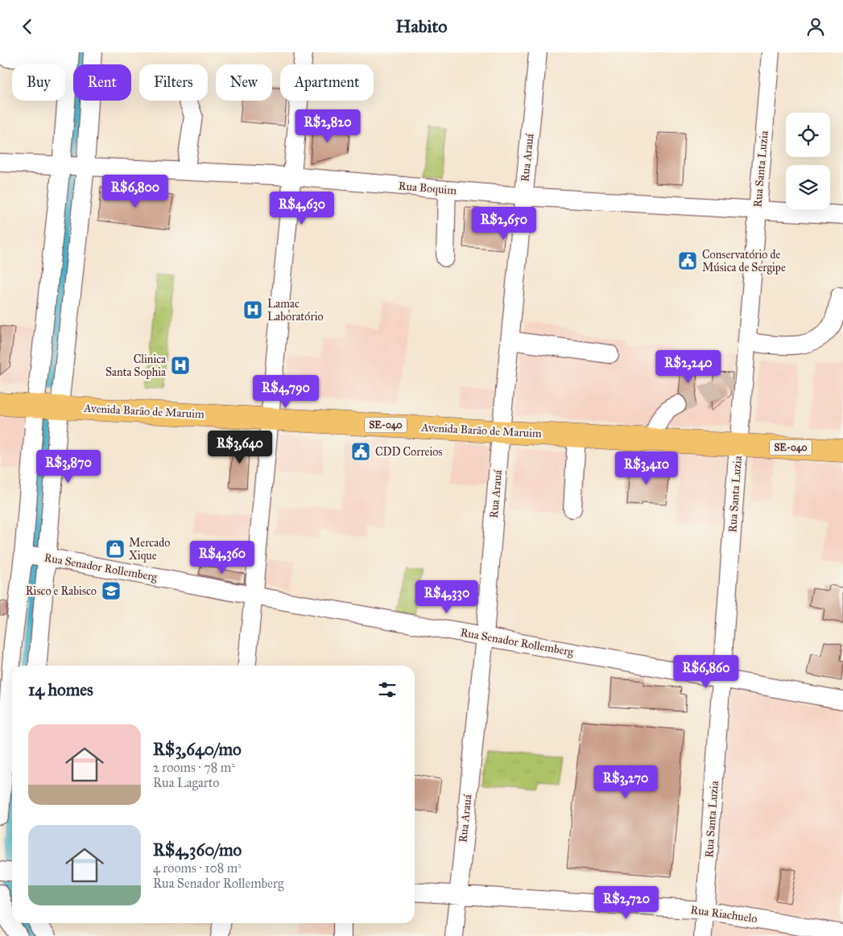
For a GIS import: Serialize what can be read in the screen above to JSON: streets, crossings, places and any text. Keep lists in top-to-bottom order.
{
  "streets": {
    "main road": ["Avenida Barão de Maruim", "SE-040"],
    "street": [
      "Rua Arauá",
      "Rua Santa Luzia",
      "Rua Boquim",
      "Rua Senador Rollemberg",
      "Rua Riachuelo"
    ]
  },
  "crossings": [
    ["Rua Arauá", "Rua Boquim"],
    ["Rua Arauá", "Avenida Barão de Maruim"],
    ["Rua Arauá", "Rua Senador Rollemberg"],
    ["Rua Arauá", "Rua Riachuelo"],
    ["Rua Santa Luzia", "Rua Boquim"],
    ["Rua Santa Luzia", "Avenida Barão de Maruim"],
    ["Rua Santa Luzia", "Rua Senador Rollemberg"],
    ["Rua Santa Luzia", "Rua Riachuelo"]
  ],
  "places": {
    "public building": ["Conservatório de Música de Sergipe", "CDD Correios"],
    "hospital": ["Lamac Laboratório", "Clinica Santa Sophia"],
    "shop": ["Mercado Xique"],
    "school or university": ["Risco e Rabisco"]
  },
  "page": {
    "header": "Habito",
    "chip": [
      "Buy",
      "Rent",
      "Filters",
      "New",
      "Apartment"
    ],
    "price": [
      "R$2,820",
      "R$6,800",
      "R$4,630",
      "R$2,650",
      "R$2,240",
      "R$4,790",
      "R$3,640",
      "R$3,870",
      "R$3,410",
      "R$4,360",
      "R$4,330",
      "R$6,860",
      "R$3,270",
      "R$2,720"
    ],
    "heading": "14 homes",
    "list": [
      {
        "name": "R$3,640/mo",
        "note": "2 rooms · 78 m² · Rua Lagarto"
      },
      {
        "name": "R$4,360/mo",
        "note": "4 rooms · 108 m² · Rua Senador Rollemberg"
      }
    ]
  }
}
